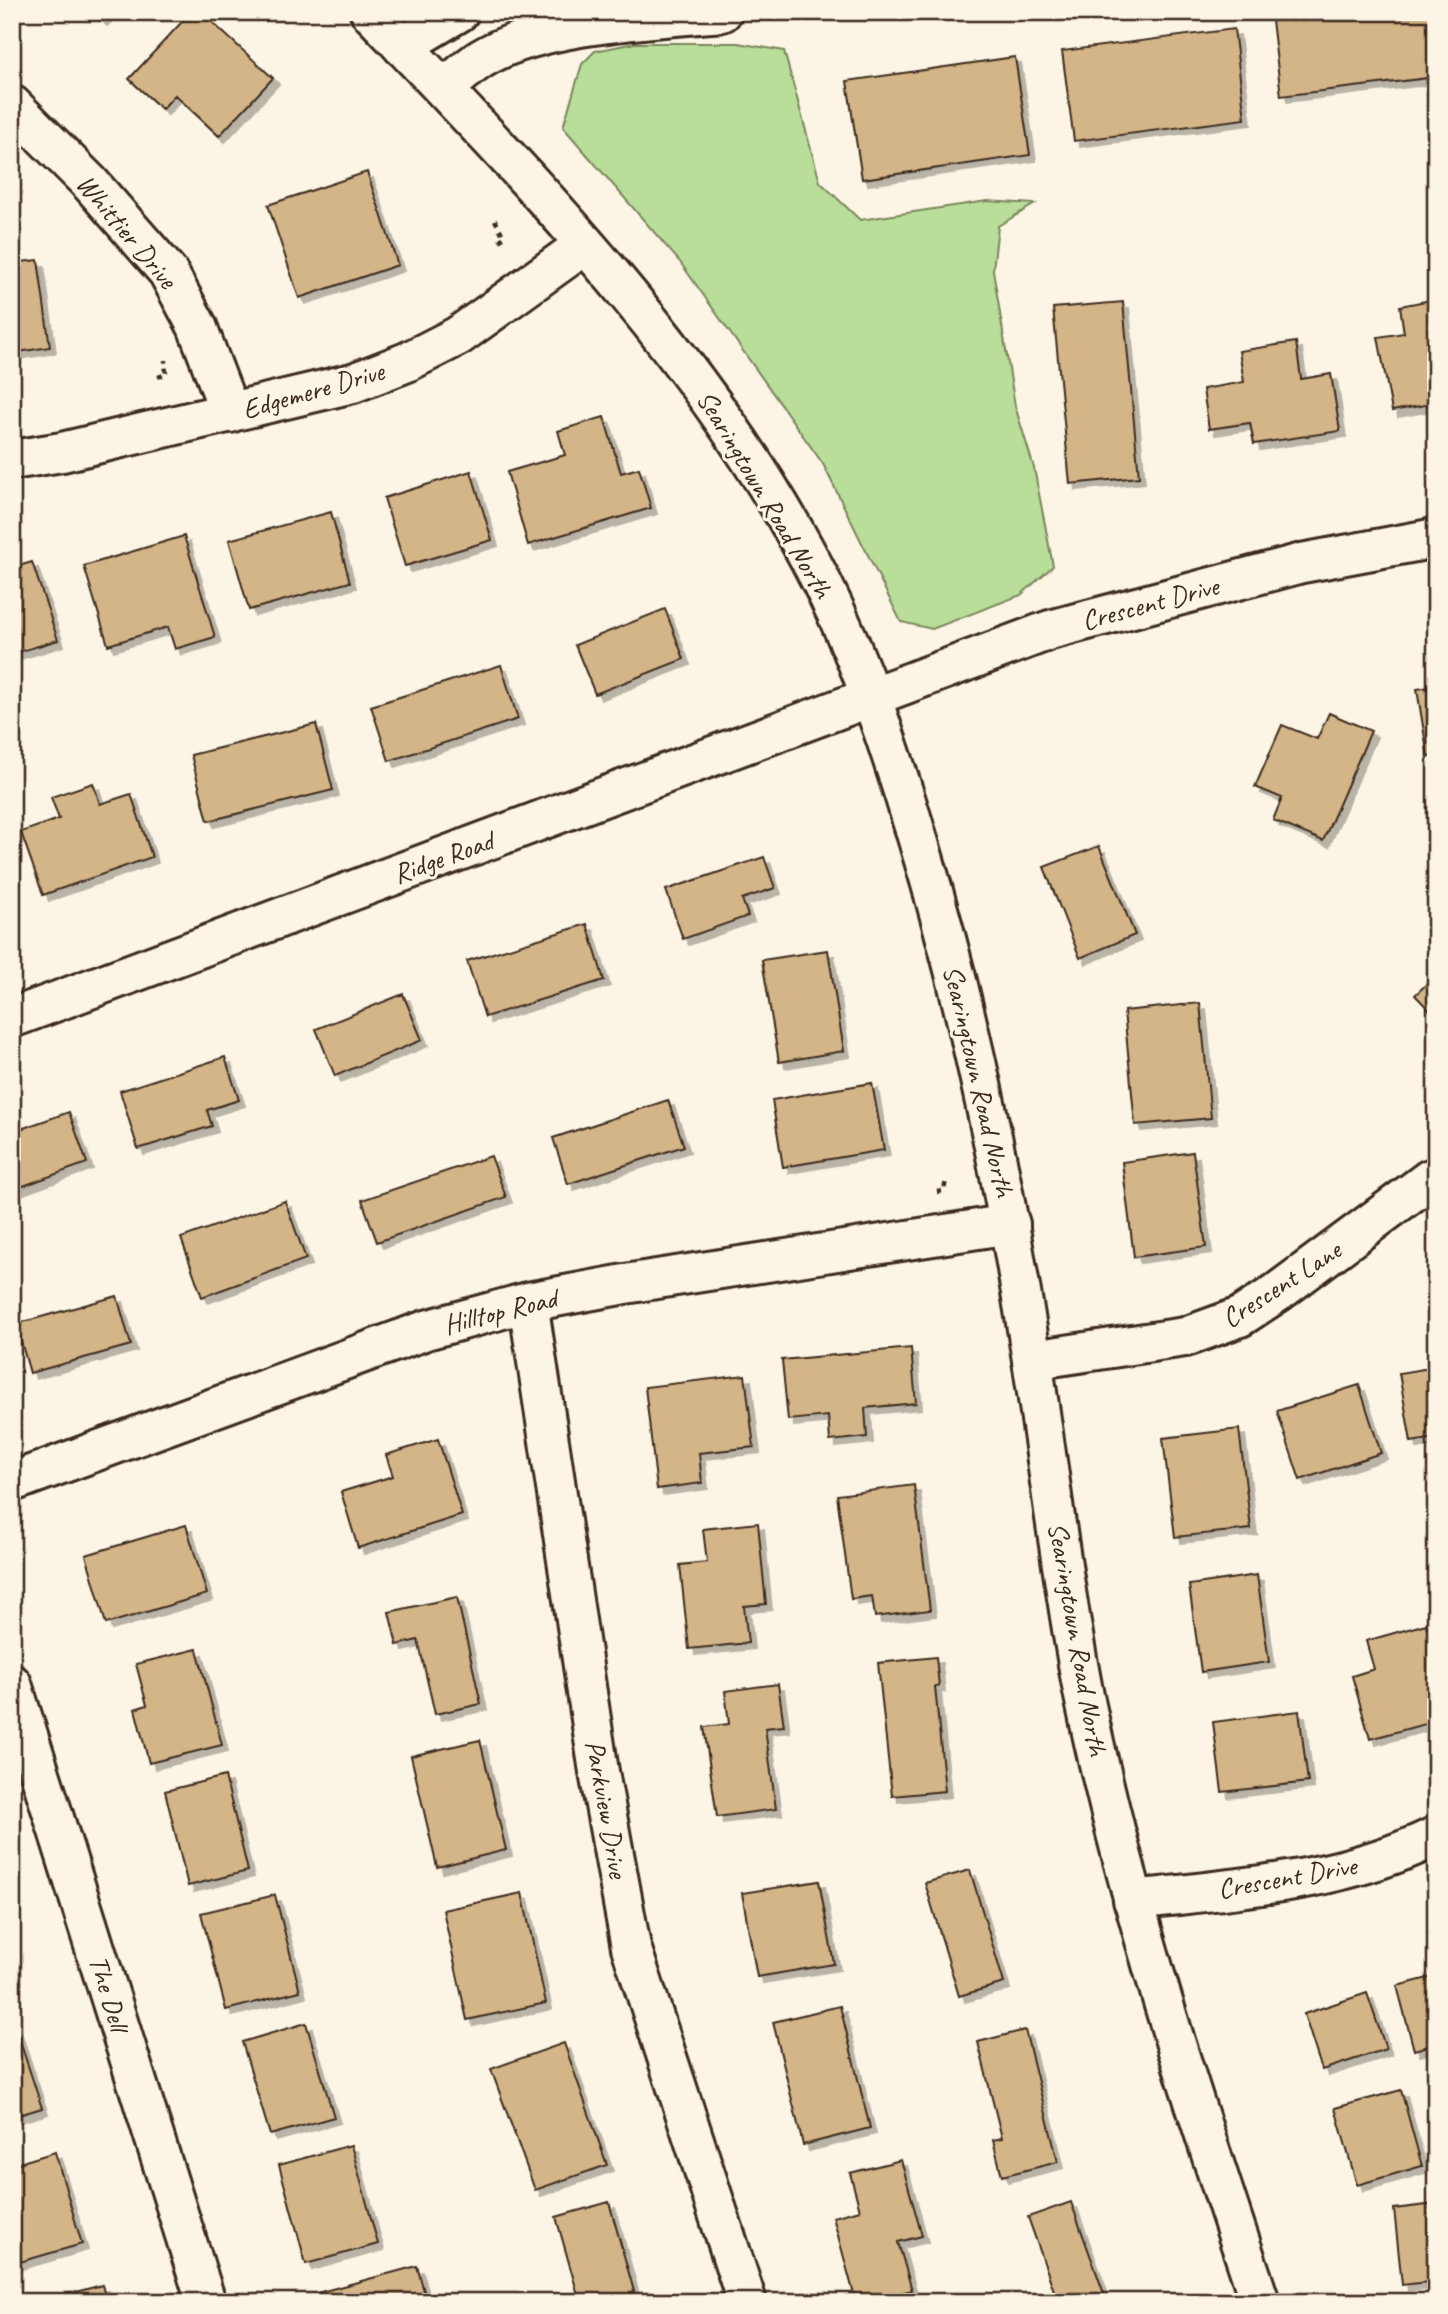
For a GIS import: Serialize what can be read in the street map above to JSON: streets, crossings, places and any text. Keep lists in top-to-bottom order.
{
  "streets": {
    "street": [
      "Whittier Drive",
      "Edgemere Drive",
      "Searingtown Road North",
      "Crescent Drive",
      "Ridge Road",
      "Crescent Lane",
      "Hilltop Road",
      "Parkview Drive",
      "The Dell"
    ]
  },
  "crossings": [
    ["Whittier Drive", "Edgemere Drive"],
    ["Edgemere Drive", "Searingtown Road North"],
    ["Searingtown Road North", "Crescent Drive"],
    ["Searingtown Road North", "Ridge Road"],
    ["Searingtown Road North", "Crescent Lane"],
    ["Searingtown Road North", "Hilltop Road"],
    ["Crescent Drive", "Ridge Road"],
    ["Hilltop Road", "Parkview Drive"]
  ]
}
